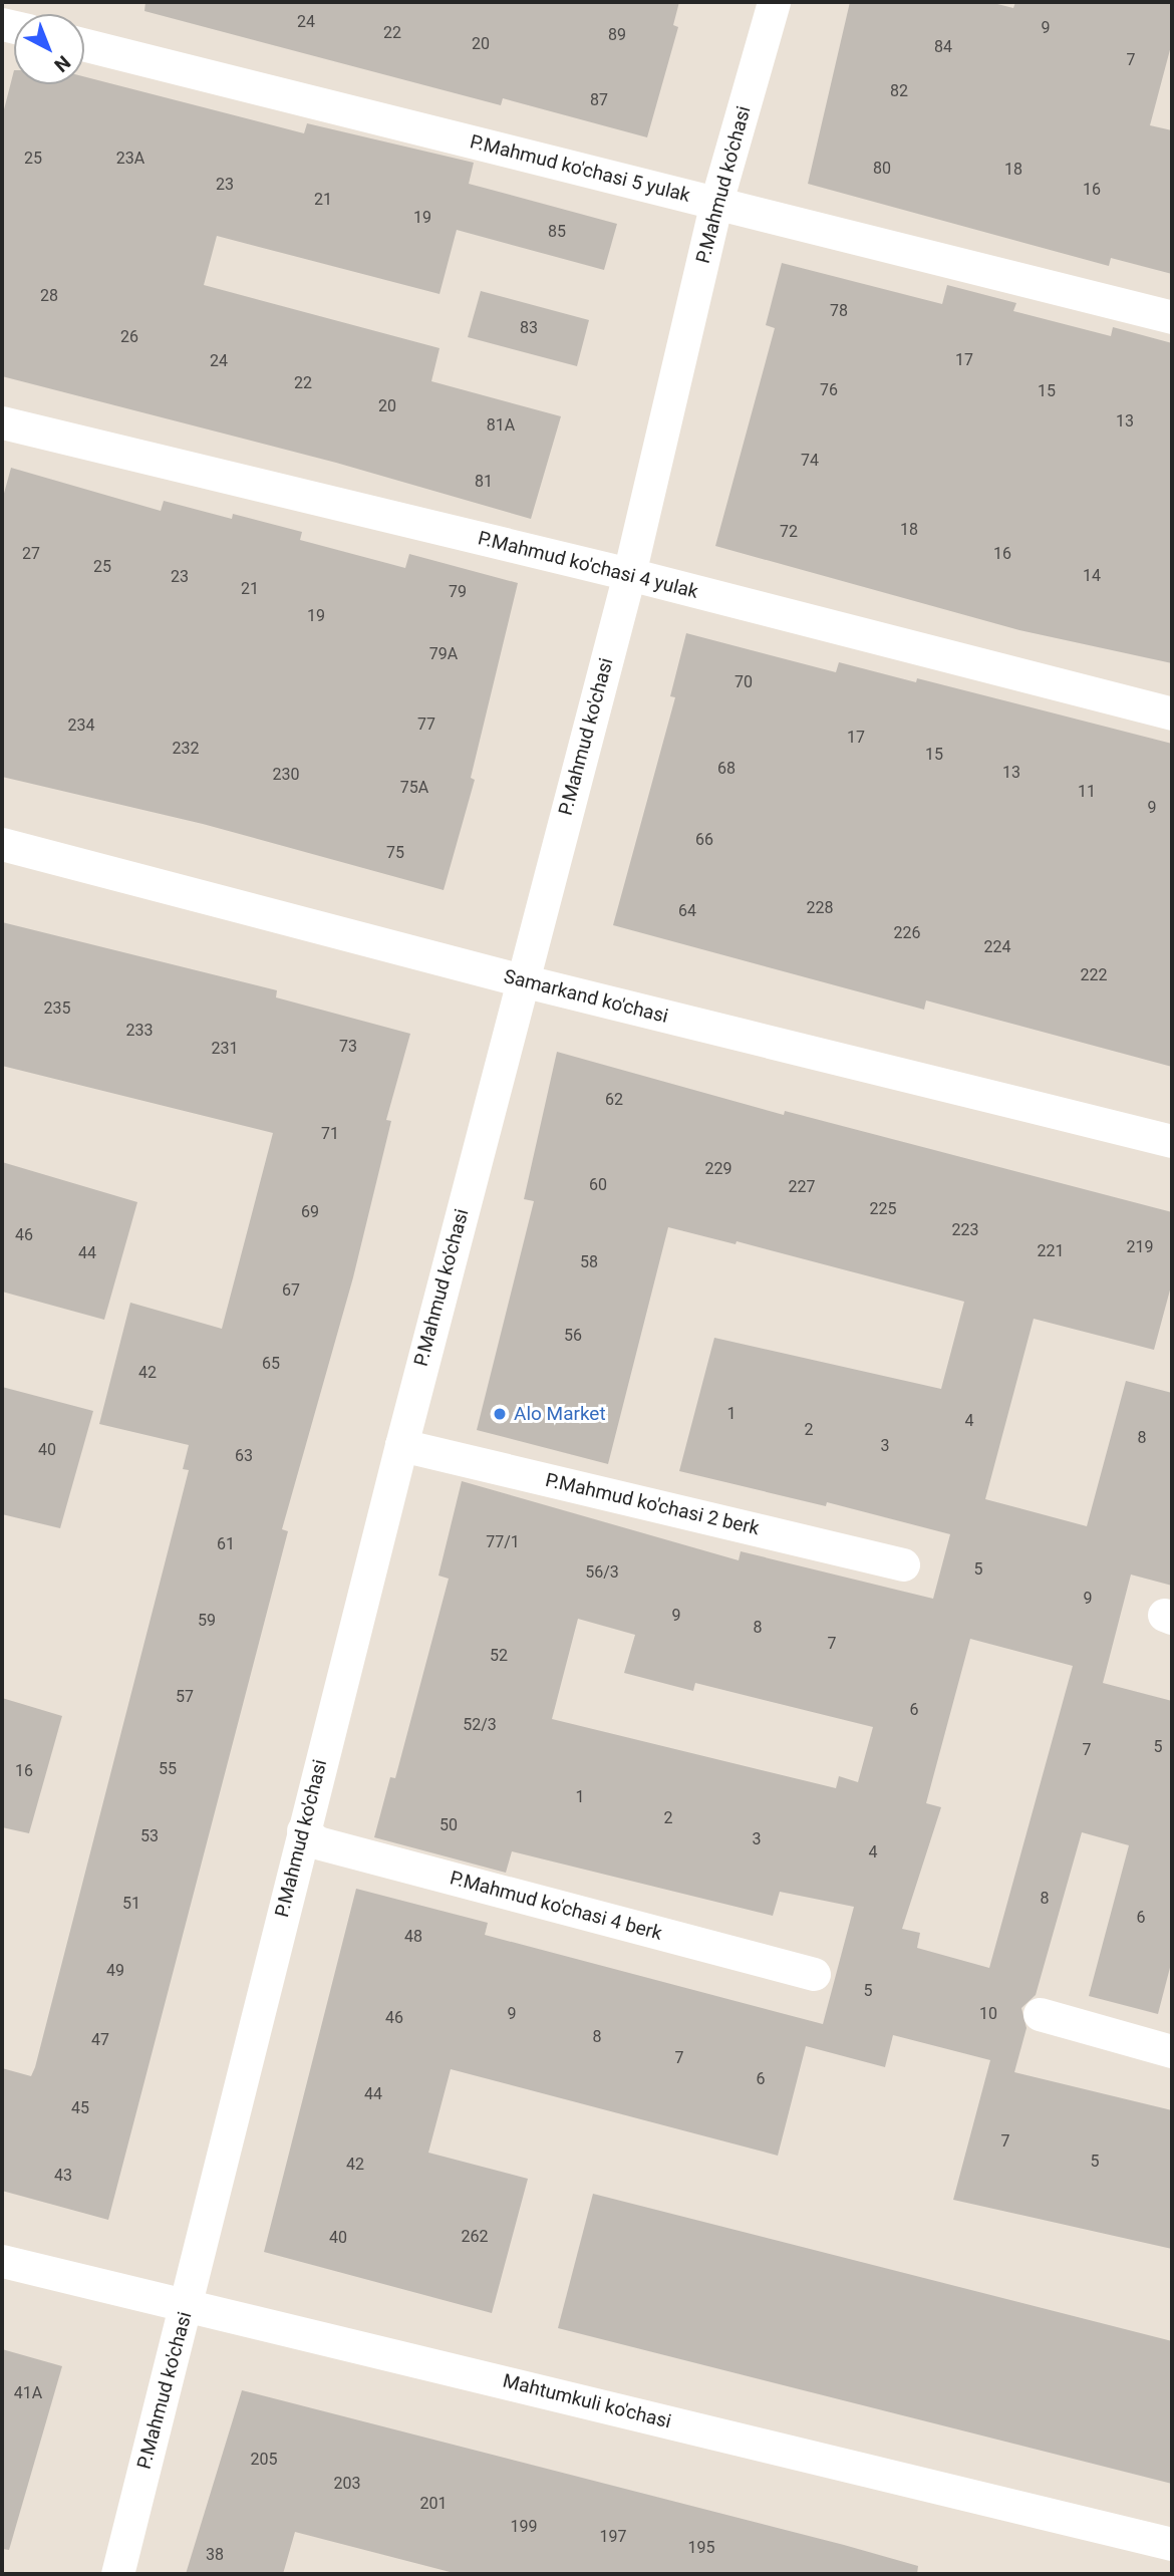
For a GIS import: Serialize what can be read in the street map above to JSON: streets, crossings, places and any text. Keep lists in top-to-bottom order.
{
  "streets": {
    "street": [
      "P.Mahmud ko'chasi 5 yulak",
      "P.Mahmud ko'chasi",
      "P.Mahmud ko'chasi 4 yulak",
      "Samarkand ko'chasi",
      "P.Mahmud ko'chasi 2 berk",
      "P.Mahmud ko'chasi 4 berk",
      "Mahtumkuli ko'chasi"
    ]
  },
  "crossings": [
    ["P.Mahmud ko'chasi 5 yulak", "P.Mahmud ko'chasi"],
    ["P.Mahmud ko'chasi", "P.Mahmud ko'chasi 4 yulak"],
    ["P.Mahmud ko'chasi", "Samarkand ko'chasi"],
    ["P.Mahmud ko'chasi", "P.Mahmud ko'chasi 2 berk"],
    ["P.Mahmud ko'chasi", "P.Mahmud ko'chasi 4 berk"],
    ["P.Mahmud ko'chasi", "Mahtumkuli ko'chasi"]
  ],
  "places": ["Alo Market"],
  "house_numbers": [
    "24",
    "9",
    "22",
    "89",
    "20",
    "84",
    "7",
    "82",
    "87",
    "25",
    "23A",
    "80",
    "18",
    "23",
    "16",
    "21",
    "19",
    "85",
    "28",
    "78",
    "83",
    "26",
    "17",
    "24",
    "22",
    "76",
    "15",
    "20",
    "13",
    "81A",
    "74",
    "81",
    "18",
    "72",
    "27",
    "16",
    "25",
    "14",
    "23",
    "21",
    "79",
    "19",
    "79A",
    "70",
    "77",
    "234",
    "17",
    "232",
    "15",
    "68",
    "13",
    "230",
    "75A",
    "11",
    "9",
    "66",
    "75",
    "228",
    "64",
    "226",
    "224",
    "222",
    "235",
    "233",
    "73",
    "231",
    "62",
    "71",
    "229",
    "60",
    "227",
    "225",
    "69",
    "223",
    "46",
    "219",
    "221",
    "44",
    "58",
    "67",
    "56",
    "65",
    "42",
    "1",
    "4",
    "2",
    "8",
    "3",
    "40",
    "63",
    "77/1",
    "61",
    "5",
    "56/3",
    "9",
    "9",
    "59",
    "8",
    "7",
    "52",
    "57",
    "6",
    "52/3",
    "5",
    "7",
    "55",
    "16",
    "1",
    "2",
    "50",
    "53",
    "3",
    "4",
    "8",
    "51",
    "6",
    "48",
    "49",
    "5",
    "9",
    "10",
    "46",
    "8",
    "47",
    "7",
    "6",
    "44",
    "45",
    "7",
    "5",
    "42",
    "43",
    "262",
    "40",
    "41А",
    "205",
    "203",
    "201",
    "199",
    "197",
    "195",
    "38"
  ],
  "north": "bottom right"
}
